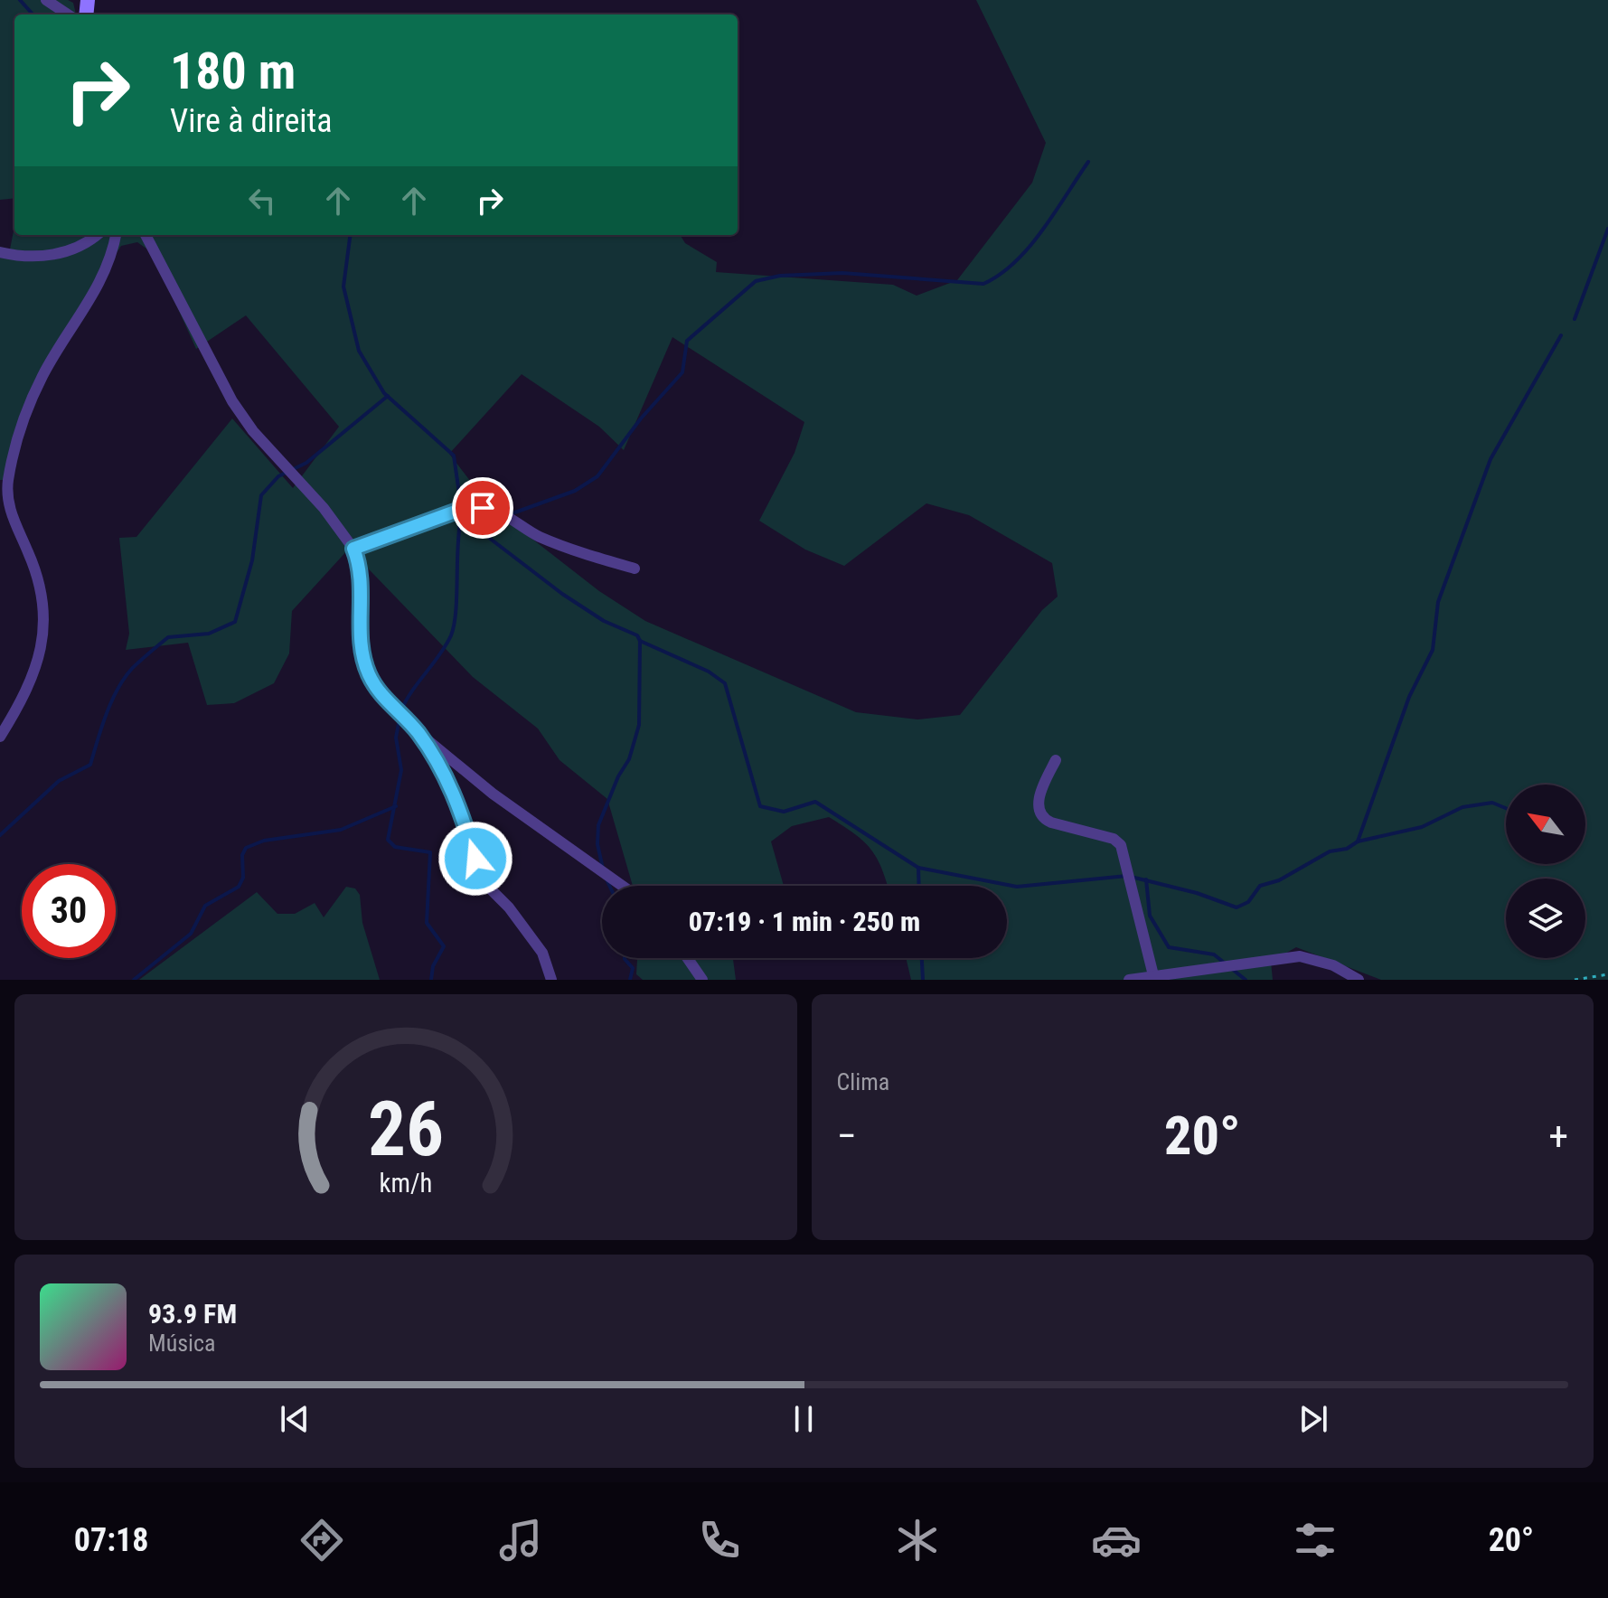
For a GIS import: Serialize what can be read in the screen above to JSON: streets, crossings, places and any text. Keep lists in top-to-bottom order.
{
  "north": "top left",
  "page": {
    "turn": ["180 m", "Vire à direita"],
    "limit": "30",
    "trip": "07:19 · 1 min · 250 m",
    "tile": "Clima",
    "heat": ["−", "20°", "+"],
    "song": ["93.9 FM", "Música"],
    "tabs": ["07:18", "20°"],
    "gauge": ["26", "km/h"]
  }
}
